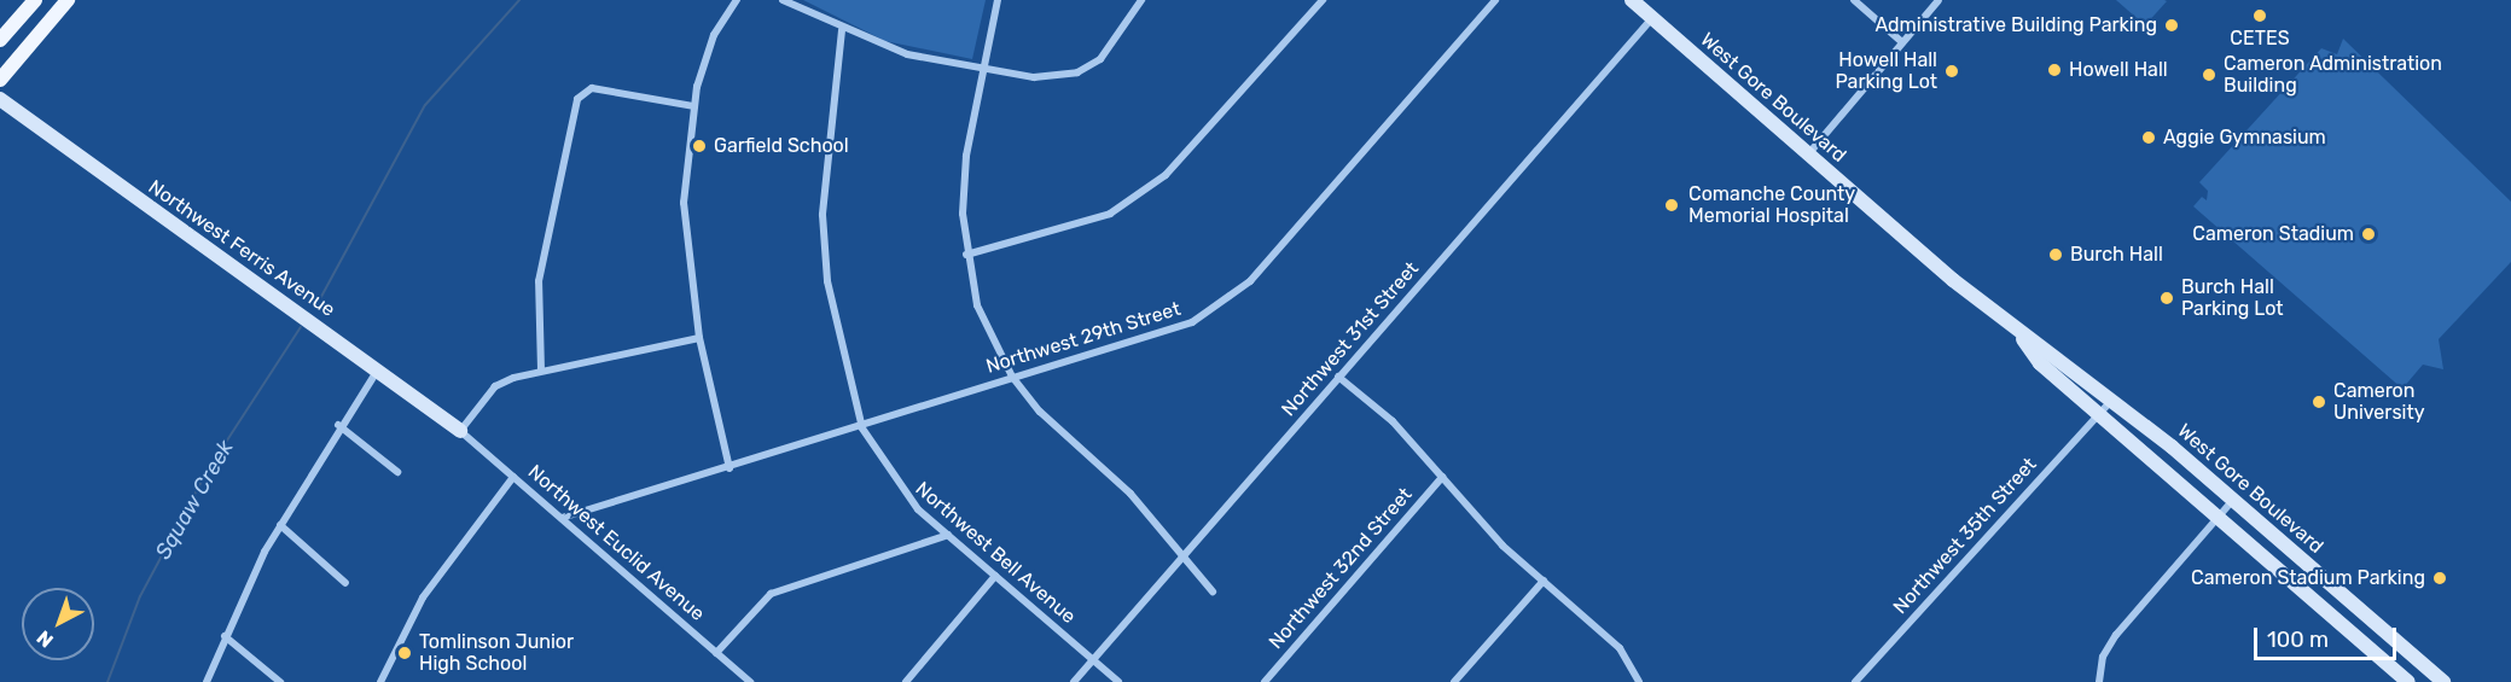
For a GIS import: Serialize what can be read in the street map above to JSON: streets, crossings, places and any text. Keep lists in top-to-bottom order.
{
  "streets": {
    "main road": ["West Gore Boulevard", "Northwest Ferris Avenue"],
    "street": [
      "Northwest 29th Street",
      "Northwest 31st Street",
      "Northwest 35th Street",
      "Northwest Euclid Avenue",
      "Northwest Bell Avenue",
      "Northwest 32nd Street"
    ]
  },
  "crossings": [
    ["West Gore Boulevard", "Northwest 31st Street"],
    ["West Gore Boulevard", "Northwest 35th Street"],
    ["Northwest Ferris Avenue", "Northwest Euclid Avenue"],
    ["Northwest 29th Street", "Northwest Euclid Avenue"],
    ["Northwest 29th Street", "Northwest Bell Avenue"],
    ["Northwest 31st Street", "Northwest Bell Avenue"]
  ],
  "water": ["Squaw Creek"],
  "places": [
    "CETES",
    "Administrative Building Parking",
    "Howell Hall",
    "Howell Hall Parking Lot",
    "Cameron Administration Building",
    "Aggie Gymnasium",
    "Garfield School",
    "Comanche County Memorial Hospital",
    "Cameron Stadium",
    "Burch Hall",
    "Burch Hall Parking Lot",
    "Cameron University",
    "Cameron Stadium Parking",
    "Tomlinson Junior High School"
  ],
  "scale_bar": "100 m",
  "north": "bottom left"
}
